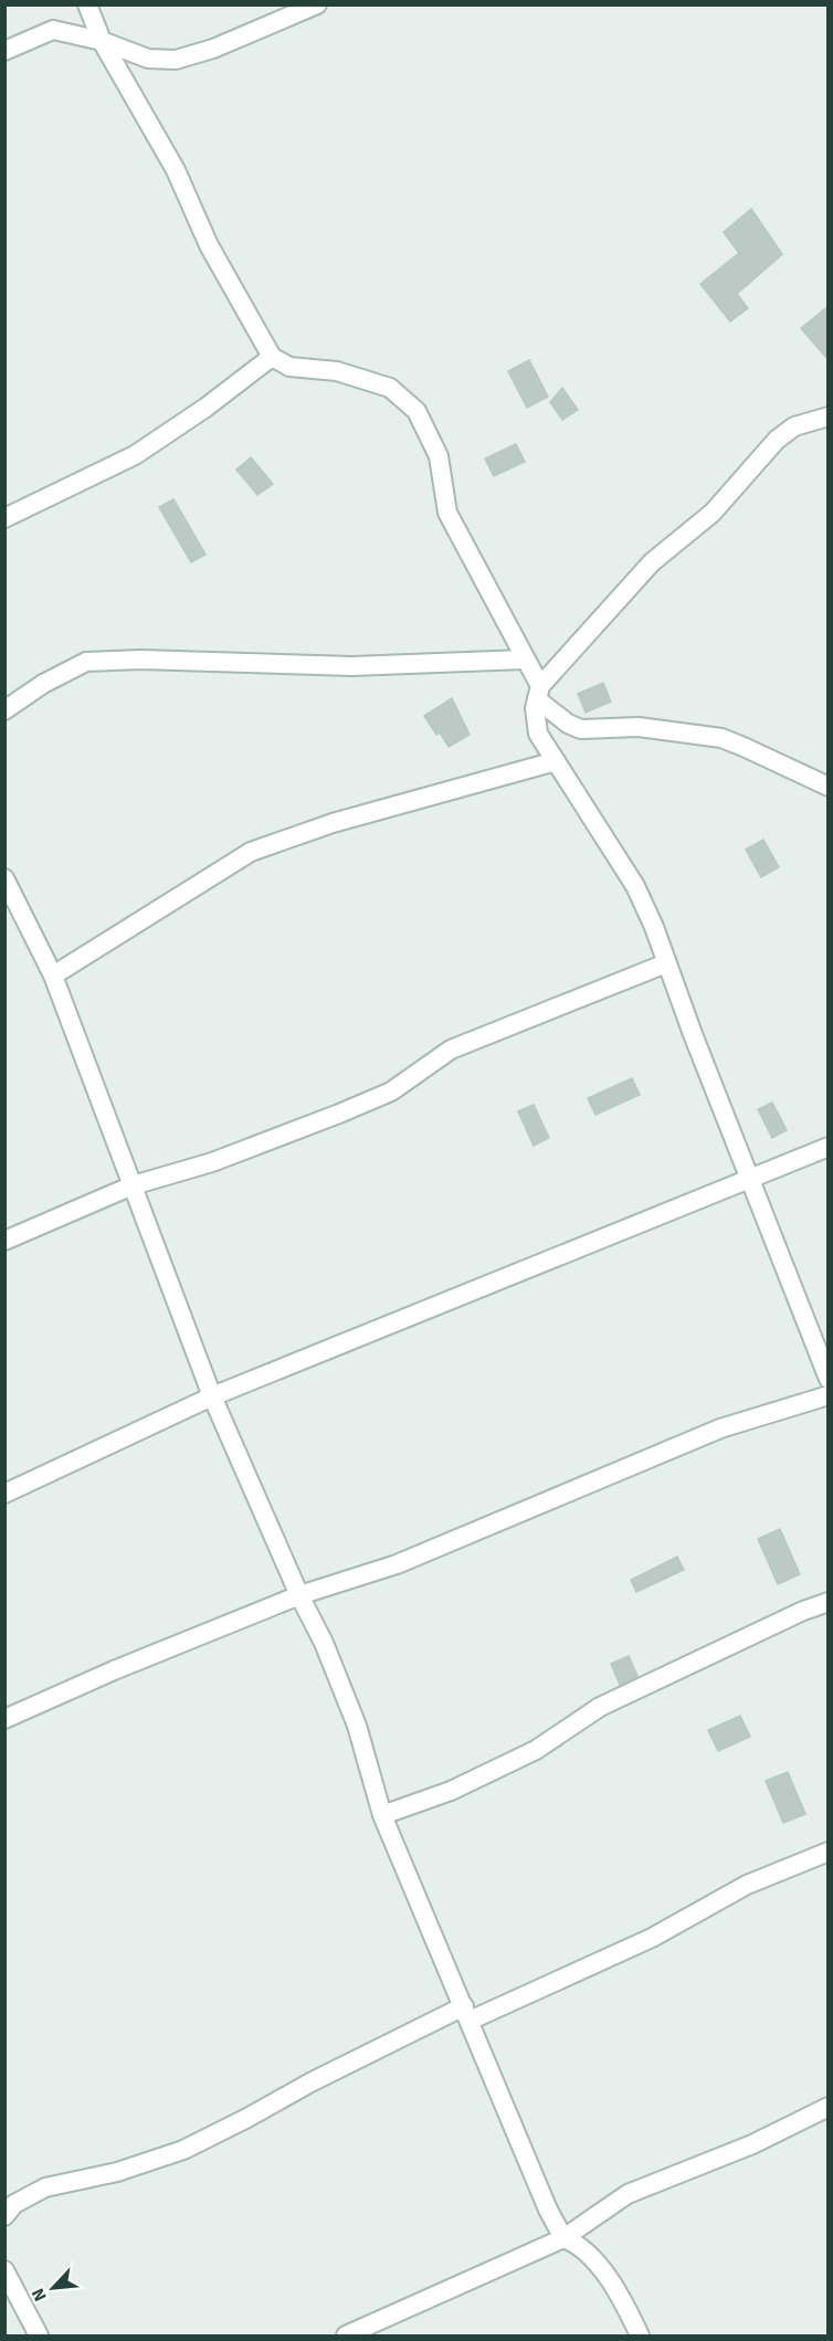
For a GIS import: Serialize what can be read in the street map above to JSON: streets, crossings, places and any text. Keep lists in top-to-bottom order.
{
  "north": "bottom left"
}
